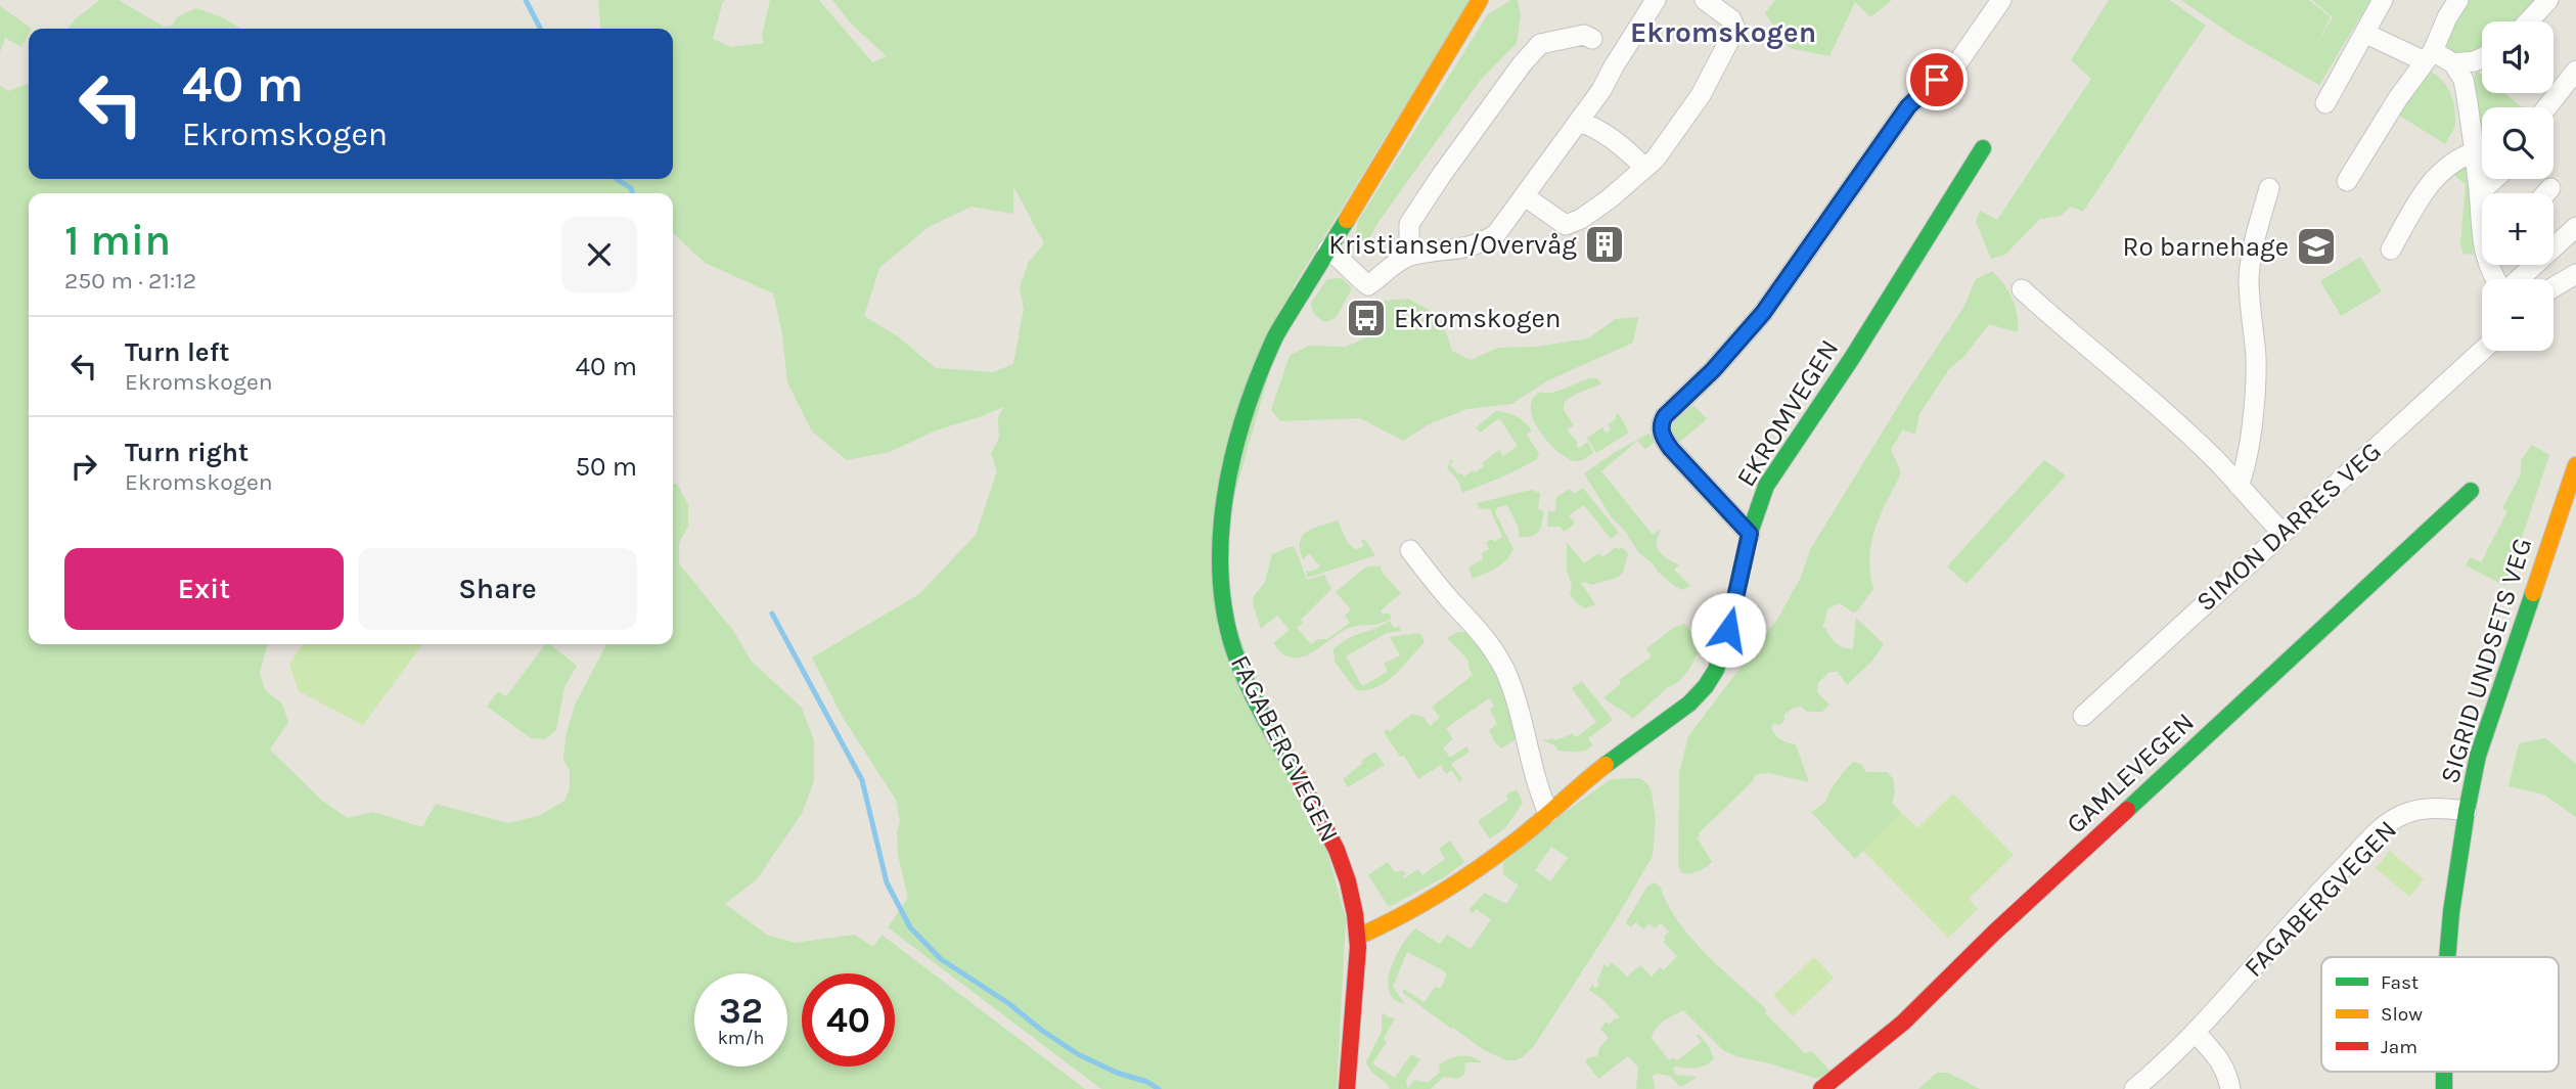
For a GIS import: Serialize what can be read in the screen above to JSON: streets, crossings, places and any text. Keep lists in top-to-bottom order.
{
  "streets": {
    "street": [
      "EKROMVEGEN",
      "SIMON DARRES VEG",
      "SIGRID UNDSETS VEG",
      "FAGABERGVEGEN",
      "GAMLEVEGEN"
    ]
  },
  "crossings": [
    ["EKROMVEGEN", "FAGABERGVEGEN"],
    ["SIGRID UNDSETS VEG", "FAGABERGVEGEN"]
  ],
  "districts": ["Ekromskogen"],
  "places": {
    "building": ["Kristiansen/Overvåg"],
    "school or university": ["Ro barnehage"],
    "bus stop": ["Ekromskogen"]
  },
  "legend": ["Fast", "Slow", "Jam"],
  "page": {
    "map_buttons": ["+", "−"],
    "turn": ["40 m", "Ekromskogen"],
    "heading": ["1 min", "250 m · 21:12"],
    "list": [
      {
        "name": "Turn left",
        "note": "Ekromskogen",
        "value": "40 m"
      },
      {
        "name": "Turn right",
        "note": "Ekromskogen",
        "value": "50 m"
      }
    ],
    "buttons": ["Exit", "Share"],
    "speed": "32 km/h",
    "limit": "40"
  }
}
